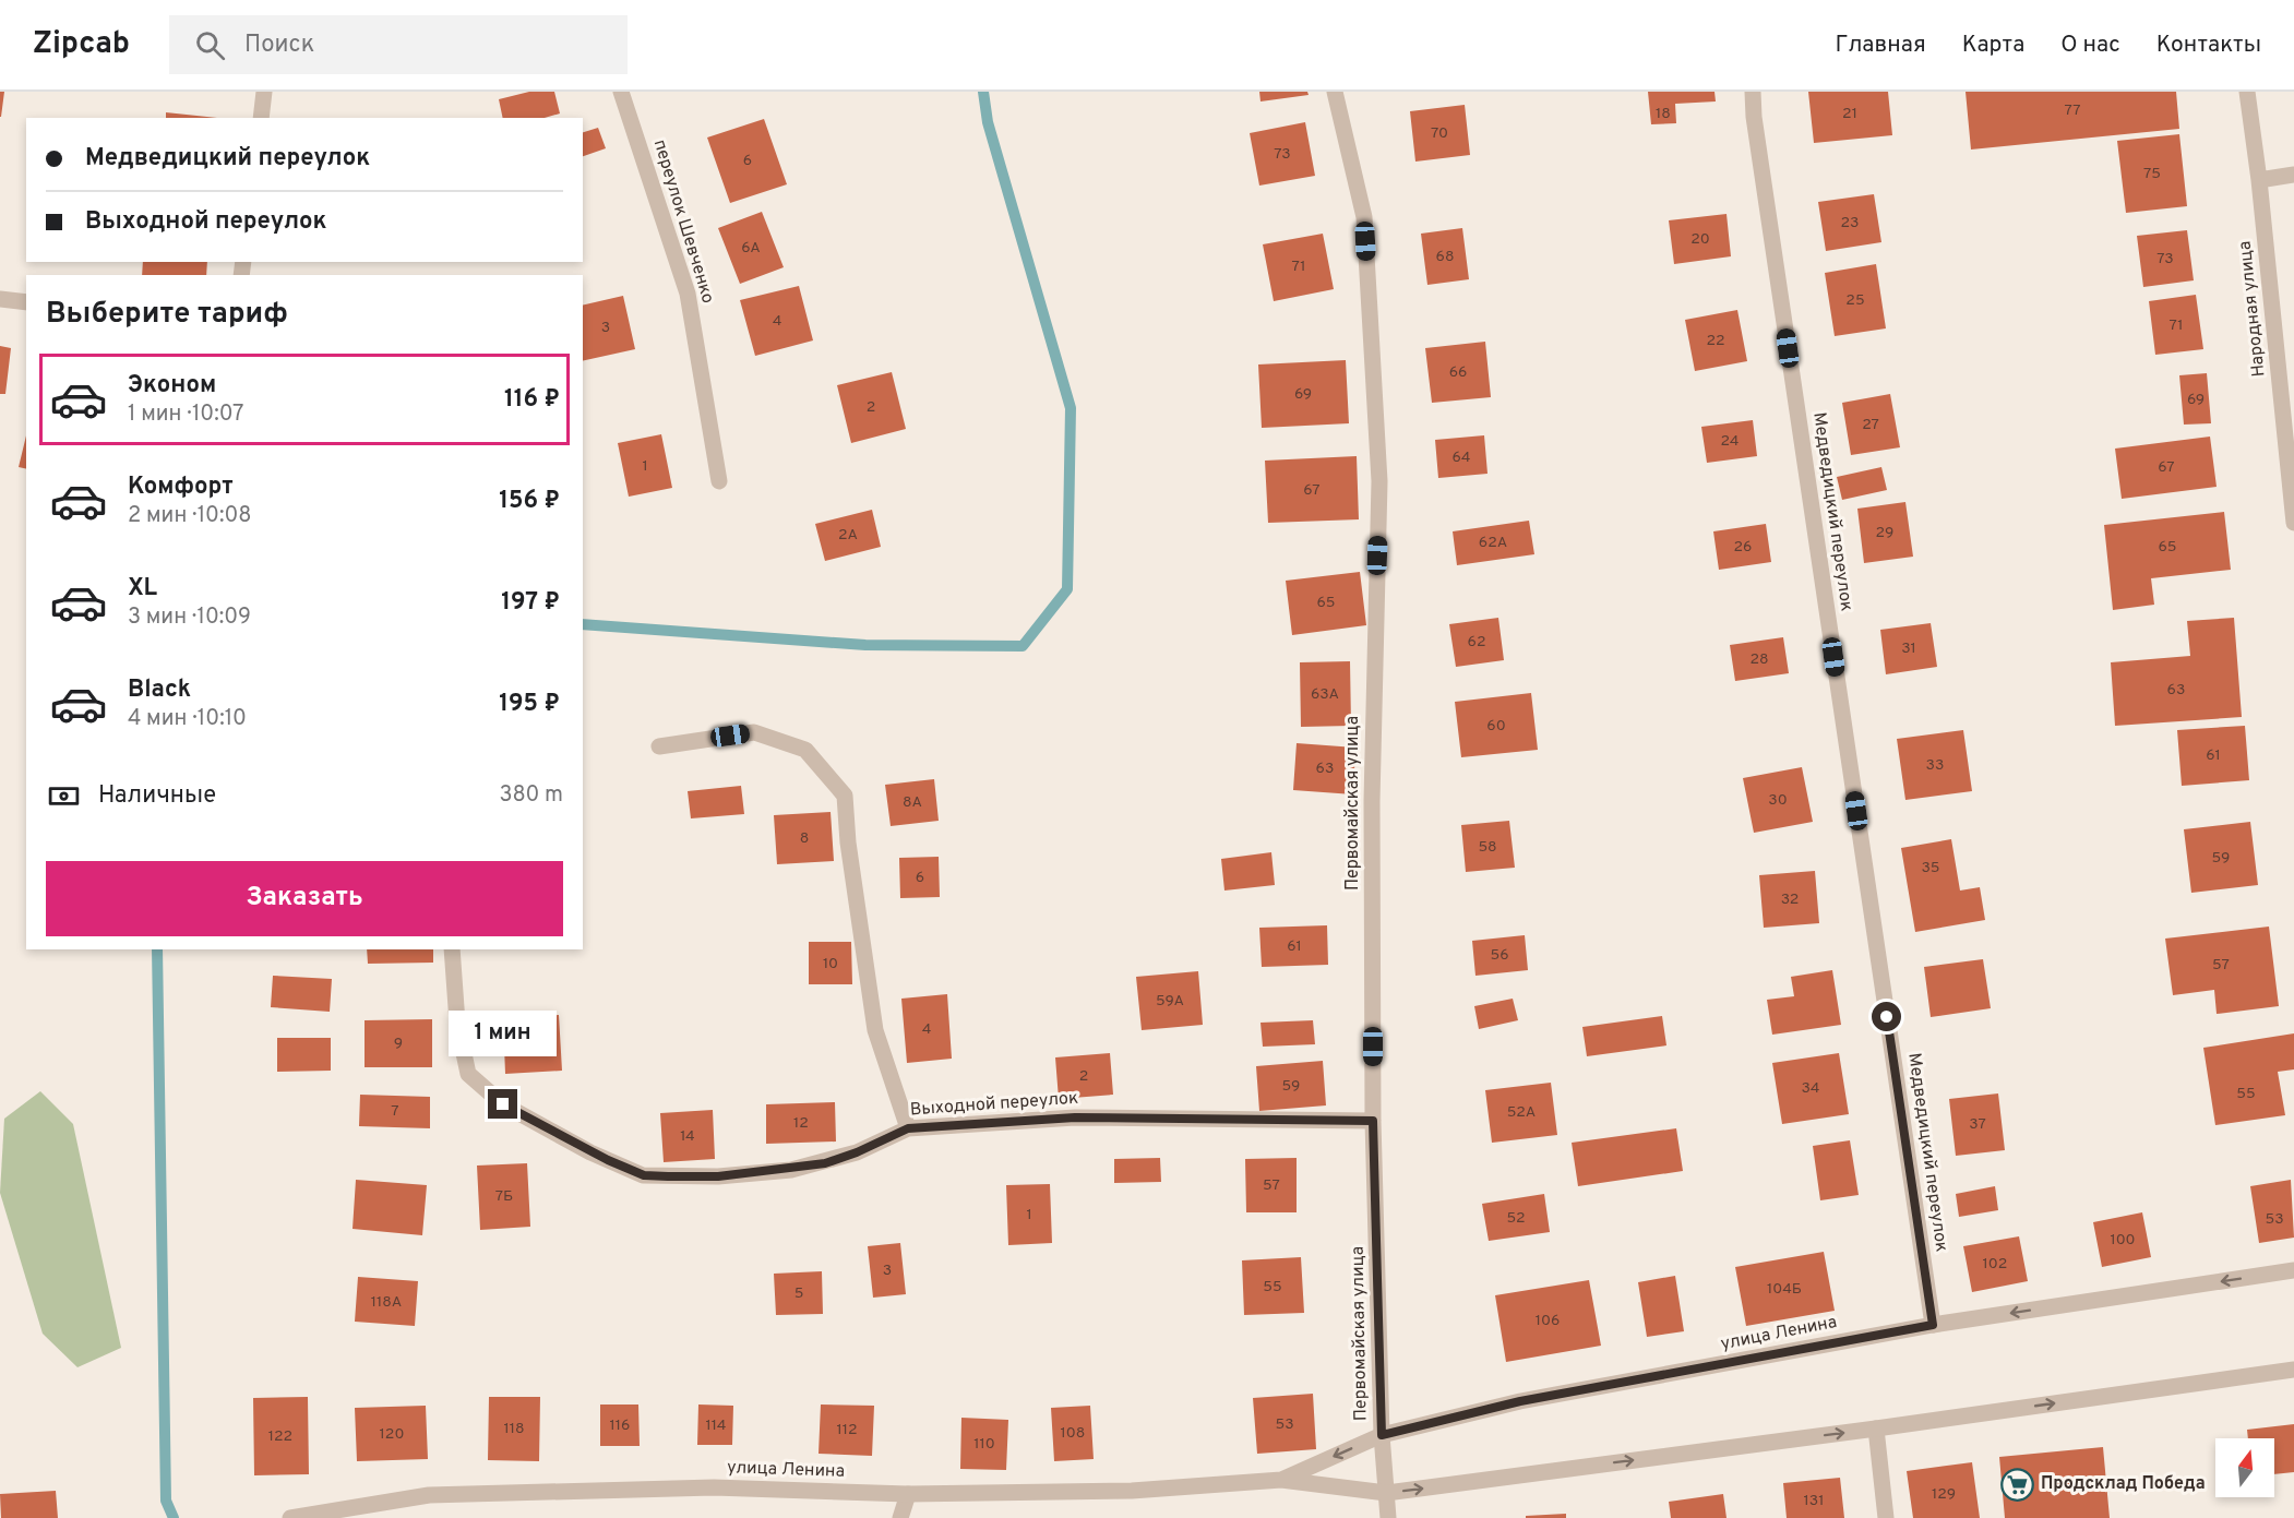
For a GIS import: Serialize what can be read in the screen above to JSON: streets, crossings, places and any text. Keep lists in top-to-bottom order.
{
  "streets": {
    "street": [
      "переулок Шевченко",
      "Народная улица",
      "Медведицкий переулок",
      "Первомайская улица",
      "Выходной переулок",
      "улица Ленина"
    ]
  },
  "crossings": [
    ["Медведицкий переулок", "улица Ленина"],
    ["Первомайская улица", "Выходной переулок"],
    ["Первомайская улица", "улица Ленина"]
  ],
  "places": {
    "supermarket": ["Продсклад Победа"]
  },
  "house_numbers": [
    "77",
    "18",
    "21",
    "70",
    "73",
    "6",
    "75",
    "23",
    "20",
    "6А",
    "68",
    "73",
    "71",
    "25",
    "4",
    "71",
    "3",
    "22",
    "66",
    "69",
    "69",
    "2",
    "27",
    "24",
    "64",
    "1",
    "67",
    "67",
    "29",
    "2А",
    "62А",
    "26",
    "65",
    "65",
    "62",
    "31",
    "28",
    "63",
    "63А",
    "60",
    "61",
    "33",
    "63",
    "30",
    "8А",
    "8",
    "58",
    "59",
    "35",
    "6",
    "32",
    "61",
    "56",
    "10",
    "57",
    "59А",
    "4",
    "9",
    "2",
    "59",
    "34",
    "55",
    "7",
    "52А",
    "12",
    "37",
    "14",
    "57",
    "7Б",
    "1",
    "52",
    "53",
    "100",
    "102",
    "3",
    "55",
    "104Б",
    "5",
    "118А",
    "106",
    "53",
    "116",
    "114",
    "118",
    "112",
    "108",
    "120",
    "122",
    "110",
    "129",
    "131"
  ],
  "north": "top",
  "page": {
    "header": "Zipcab",
    "search": "Поиск",
    "nav": [
      "Главная",
      "Карта",
      "О нас",
      "Контакты"
    ],
    "banner": ["Медведицкий переулок", "Выходной переулок"],
    "heading": "Выберите тариф",
    "list": [
      {
        "name": "Эконом",
        "note": "1 мин · 10:07",
        "value": "116 ₽"
      },
      {
        "name": "Комфорт",
        "note": "2 мин · 10:08",
        "value": "156 ₽"
      },
      {
        "name": "XL",
        "note": "3 мин · 10:09",
        "value": "197 ₽"
      },
      {
        "name": "Black",
        "note": "4 мин · 10:10",
        "value": "195 ₽"
      }
    ],
    "pay": ["Наличные", "380 m"],
    "buttons": "Заказать",
    "bubble": "1 мин"
  }
}
